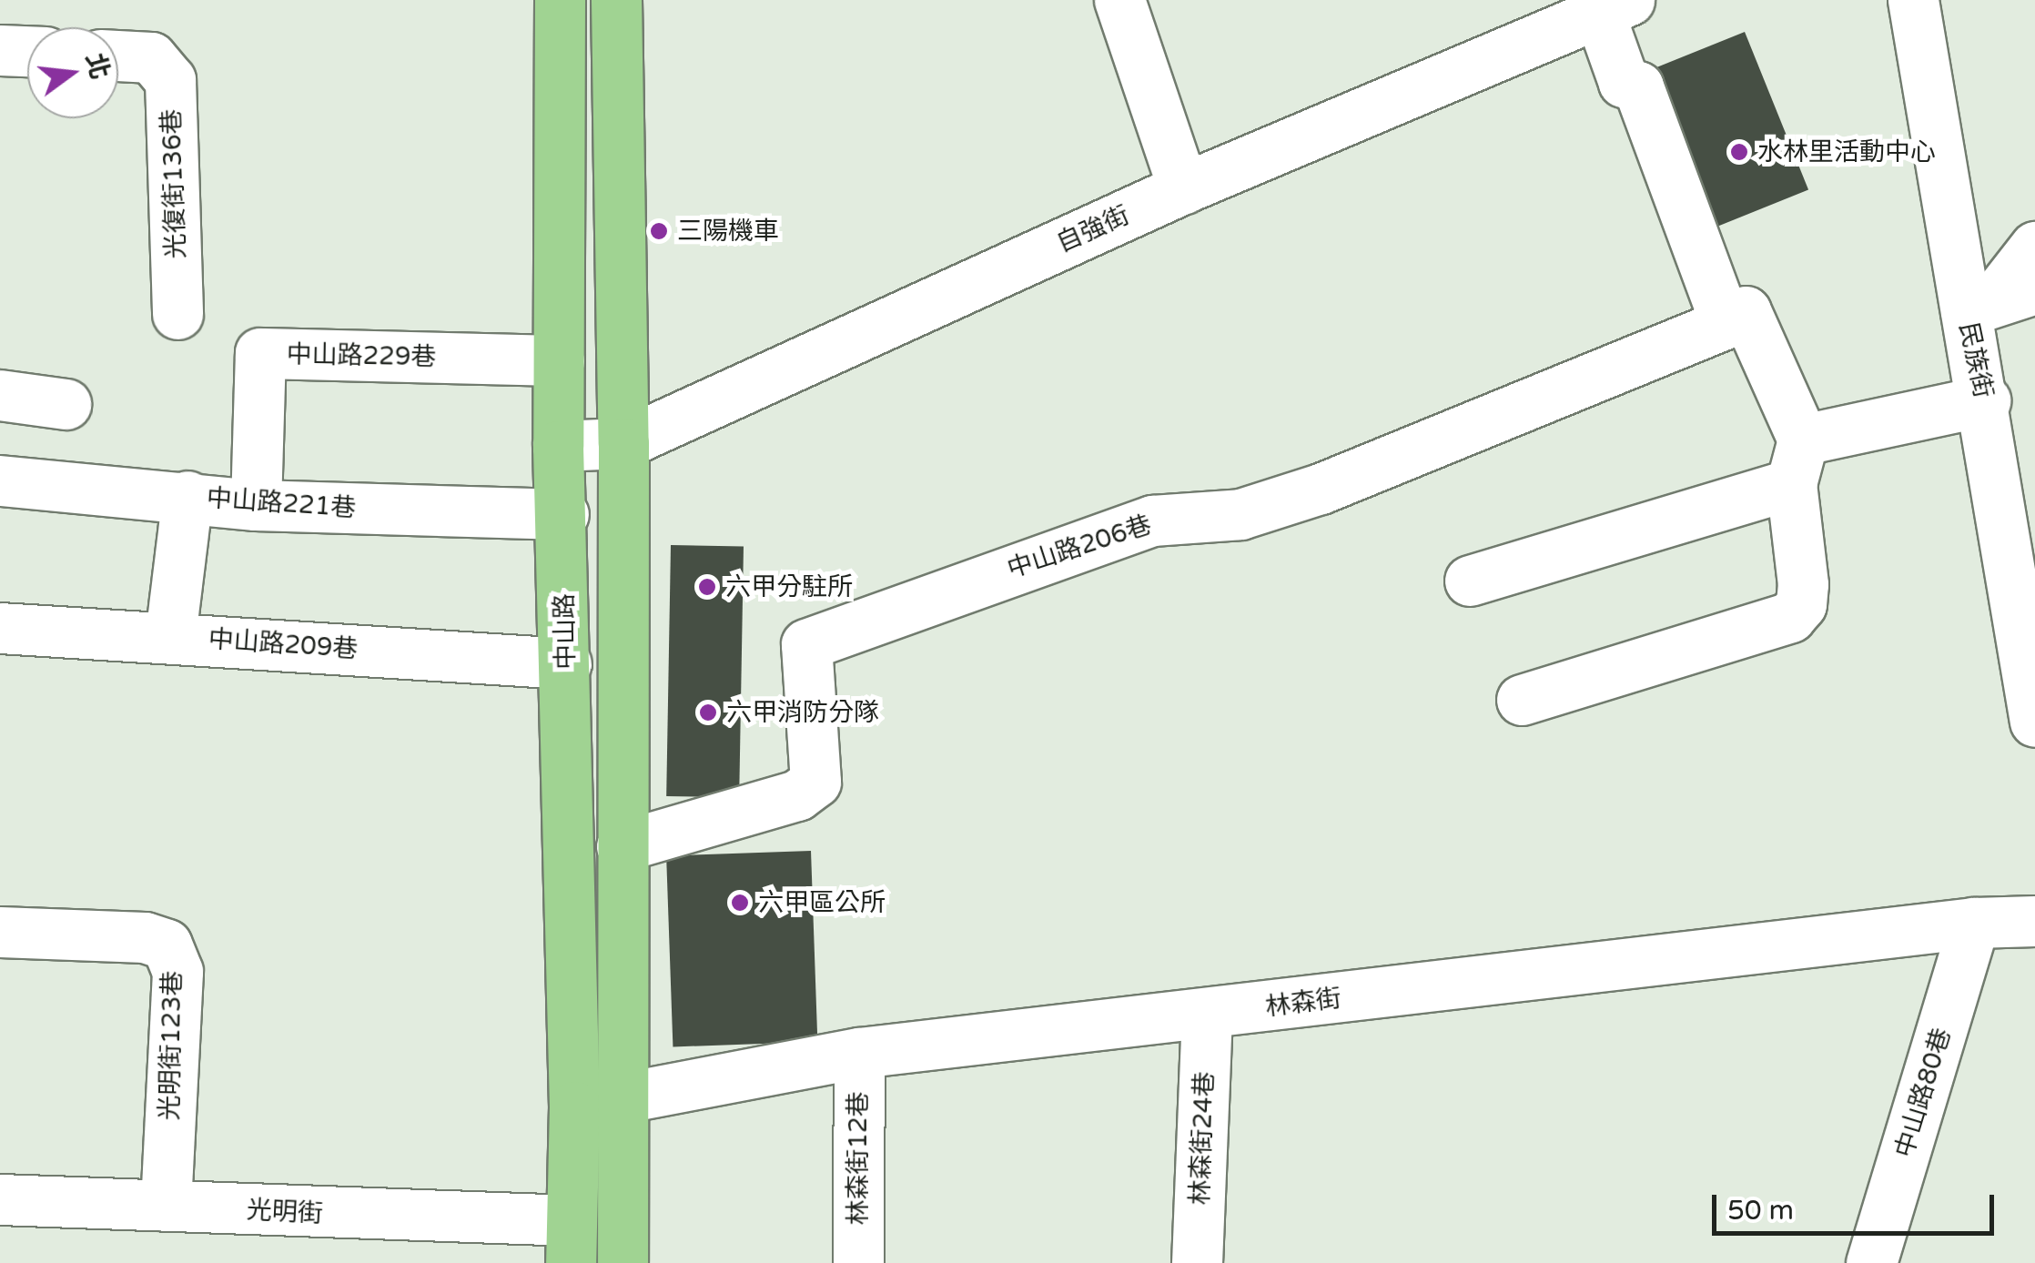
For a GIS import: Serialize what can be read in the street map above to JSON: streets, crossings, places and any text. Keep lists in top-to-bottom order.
{
  "streets": {
    "main road": ["中山路"],
    "street": [
      "光復街136巷",
      "自強街",
      "中山路229巷",
      "民族街",
      "中山路221巷",
      "中山路206巷",
      "中山路209巷",
      "林森街",
      "光明街123巷",
      "中山路80巷",
      "林森街24巷",
      "林森街12巷",
      "光明街"
    ]
  },
  "crossings": [
    ["自強街", "中山路"],
    ["中山路229巷", "中山路221巷"],
    ["中山路229巷", "中山路"],
    ["中山路221巷", "中山路"],
    ["中山路206巷", "中山路"],
    ["中山路", "中山路209巷"],
    ["中山路", "林森街"],
    ["中山路", "光明街"],
    ["林森街", "中山路80巷"],
    ["林森街", "林森街24巷"],
    ["林森街", "林森街12巷"],
    ["光明街123巷", "光明街"]
  ],
  "places": [
    "水林里活動中心",
    "三陽機車",
    "六甲分駐所",
    "六甲消防分隊",
    "六甲區公所"
  ],
  "scale_bar": "50 m",
  "north": "right"
}
